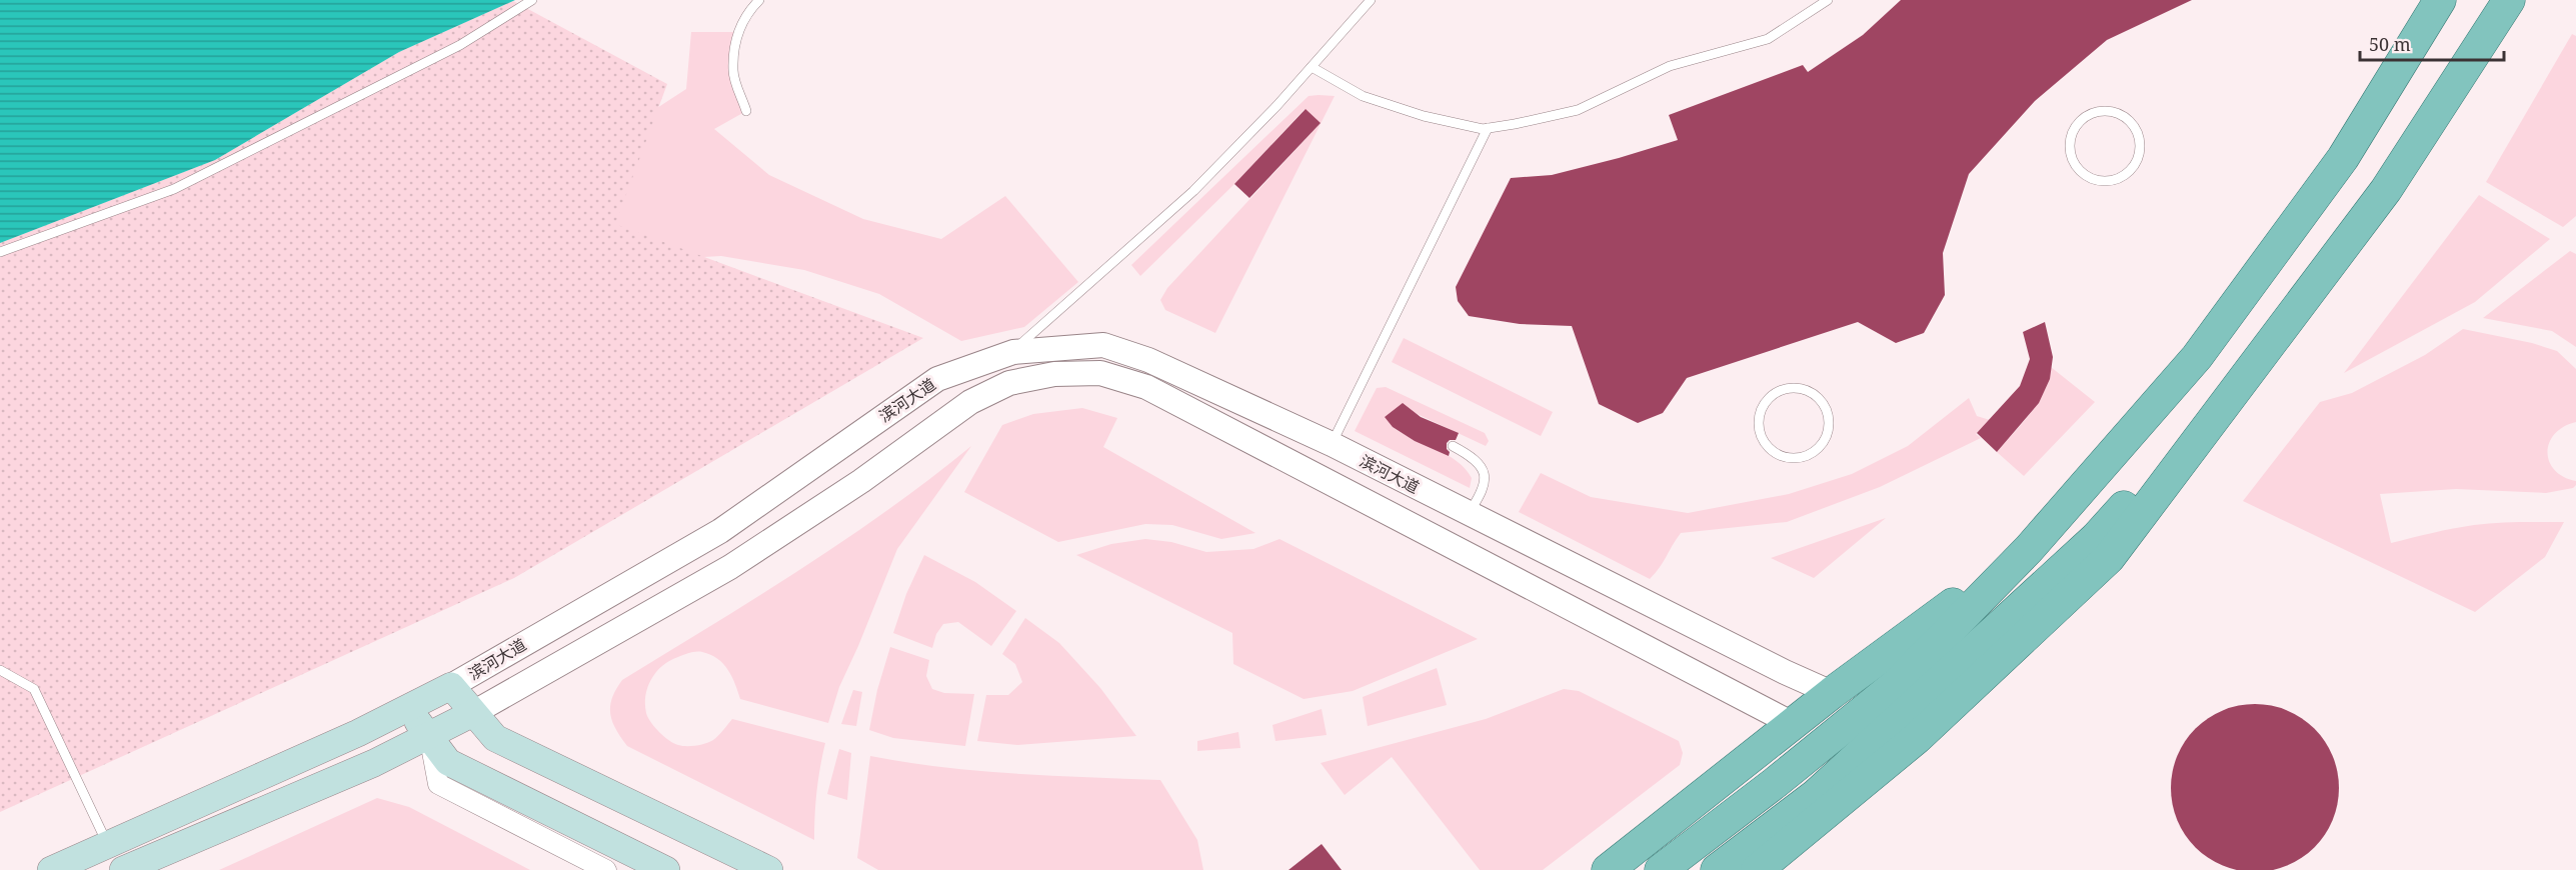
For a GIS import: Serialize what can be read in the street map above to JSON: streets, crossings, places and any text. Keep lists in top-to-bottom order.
{
  "streets": {
    "main road": ["滨河大道"]
  },
  "scale_bar": "50 m"
}
